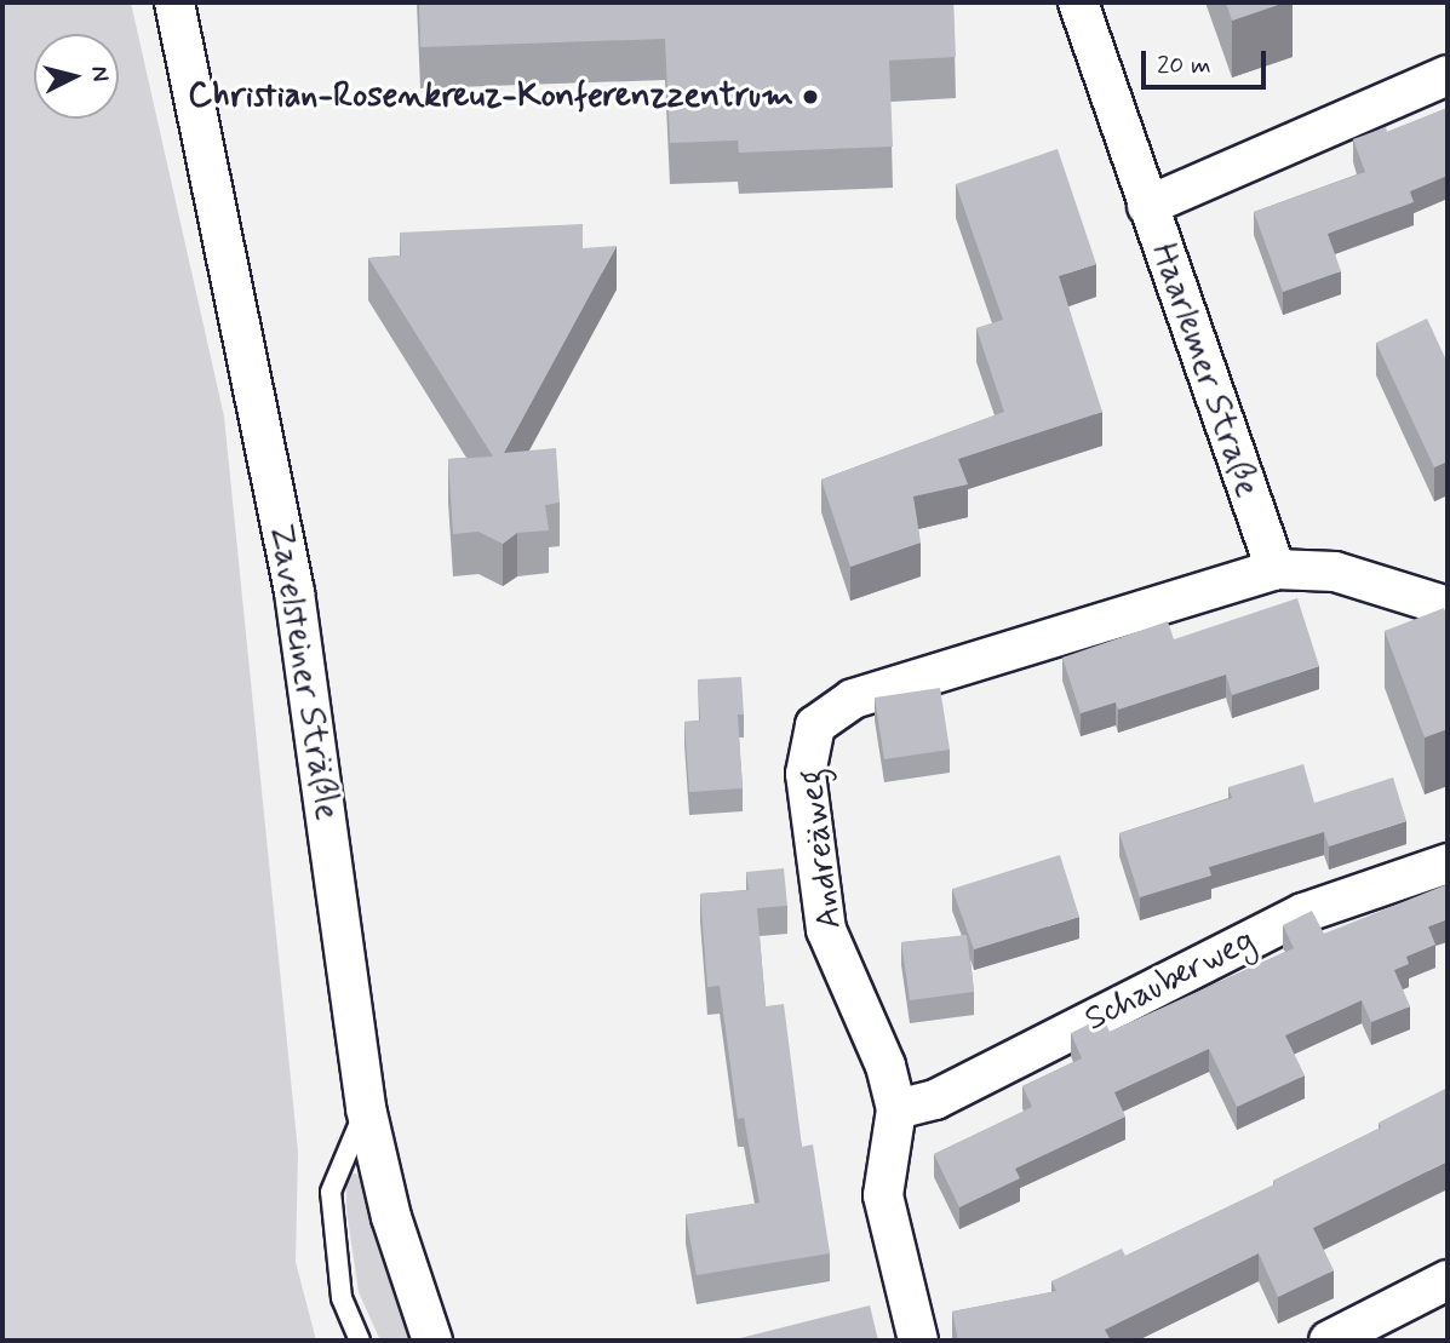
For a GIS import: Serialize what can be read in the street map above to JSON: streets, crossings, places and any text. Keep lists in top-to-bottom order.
{
  "streets": {
    "street": [
      "Haarlemer Straße",
      "Zavelsteiner Sträßle",
      "Andreäweg",
      "Schauberweg"
    ]
  },
  "crossings": [
    ["Haarlemer Straße", "Andreäweg"],
    ["Andreäweg", "Schauberweg"]
  ],
  "places": ["Christian-Rosenkreuz-Konferenzzentrum"],
  "scale_bar": "20 m",
  "north": "right"
}
